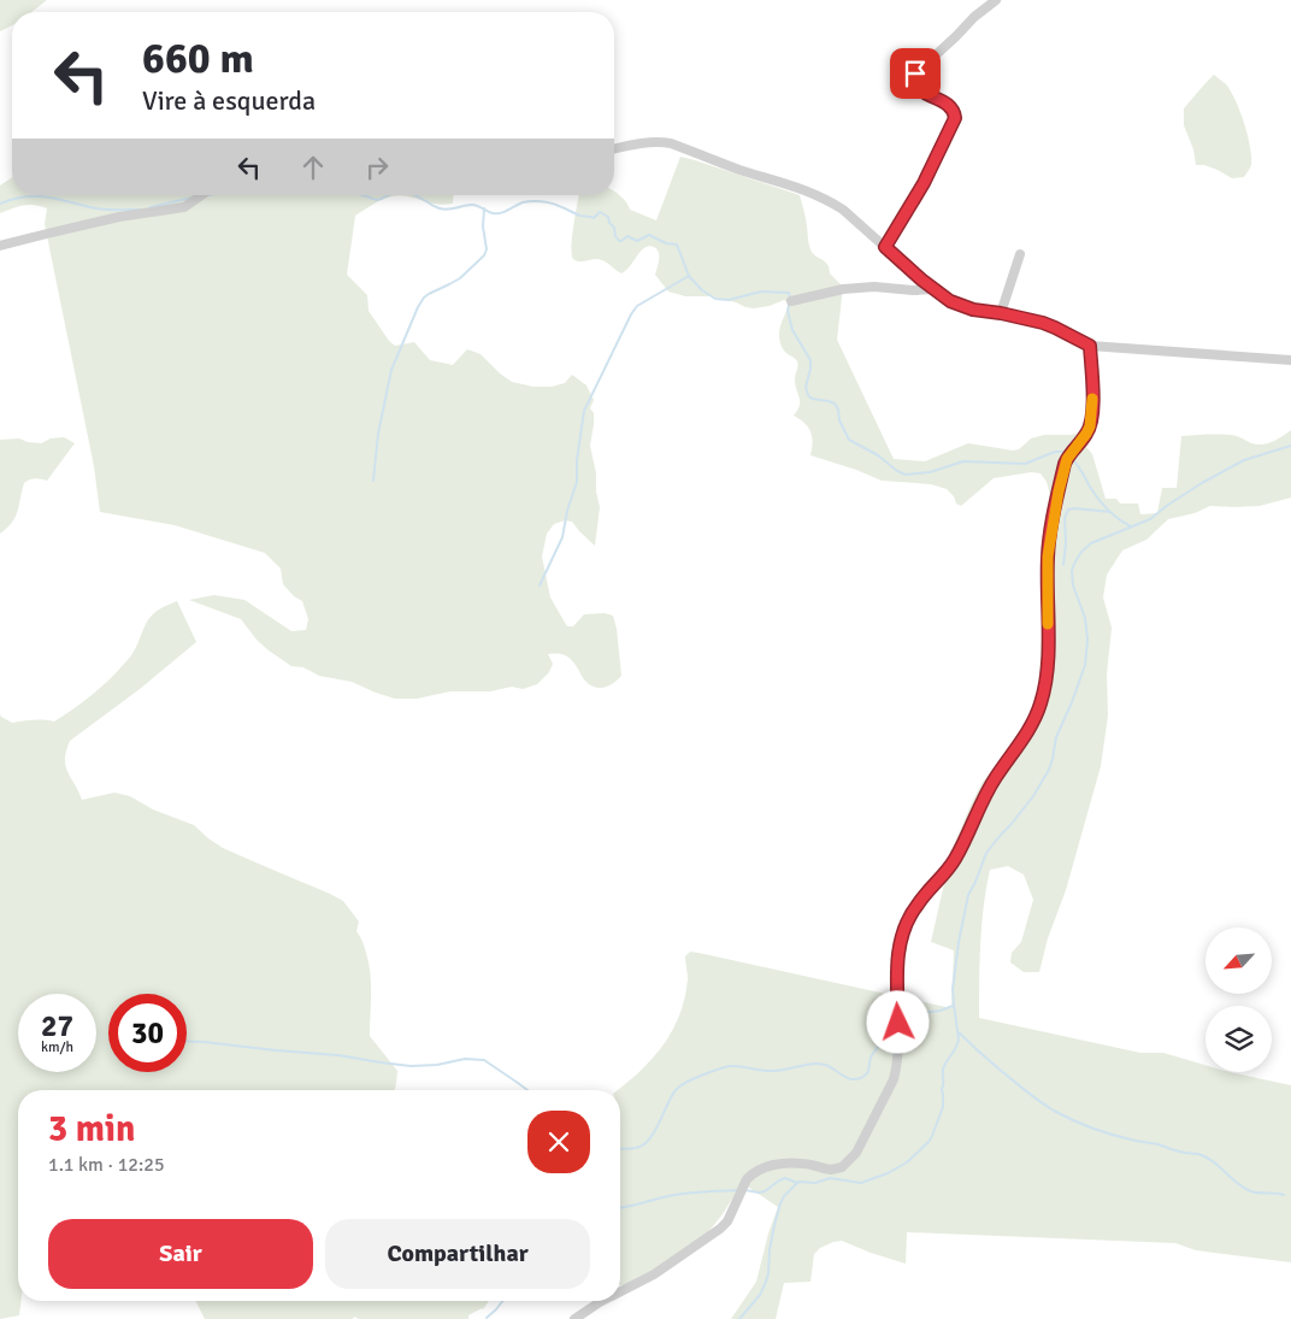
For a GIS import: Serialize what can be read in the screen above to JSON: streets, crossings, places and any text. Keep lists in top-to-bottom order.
{
  "north": "bottom left",
  "page": {
    "turn": ["660 m", "Vire à esquerda"],
    "speed": "27 km/h",
    "limit": "30",
    "heading": ["3 min", "1.1 km · 12:25"],
    "buttons": ["Sair", "Compartilhar"]
  }
}
